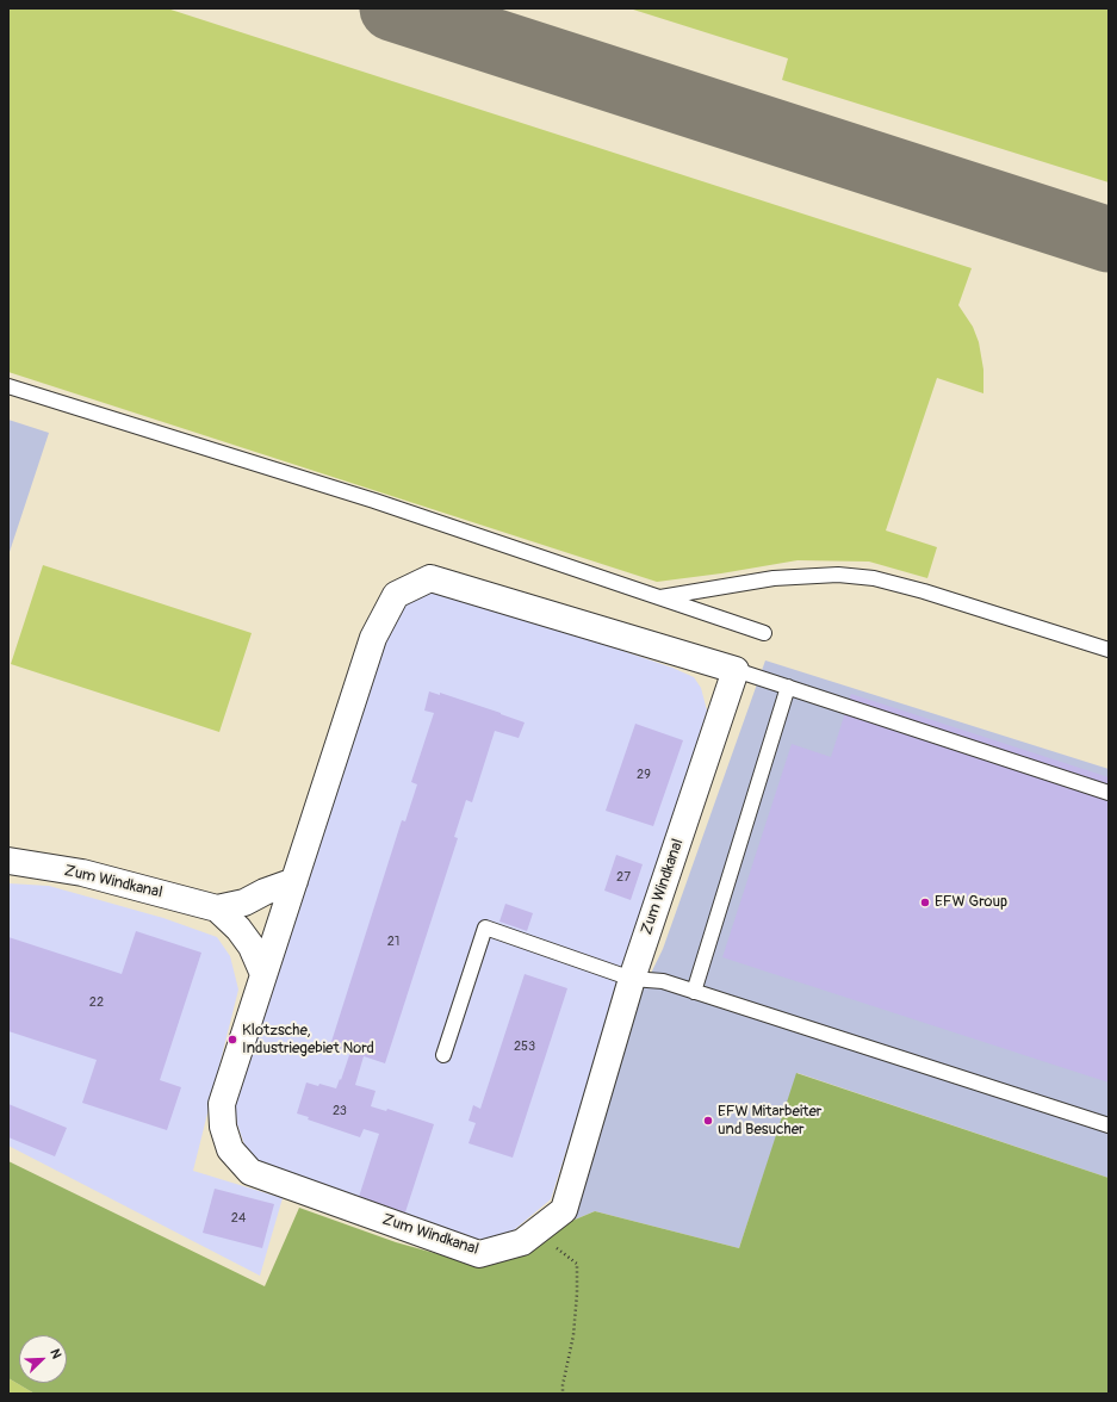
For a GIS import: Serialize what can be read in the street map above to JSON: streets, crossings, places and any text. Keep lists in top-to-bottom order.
{
  "streets": {
    "street": ["Zum Windkanal"]
  },
  "places": ["EFW Group", "Klotzsche, Industriegebiet Nord", "EFW Mitarbeiter und Besucher"],
  "house_numbers": [
    "29",
    "27",
    "21",
    "22",
    "253",
    "23",
    "24"
  ],
  "north": "top right"
}
